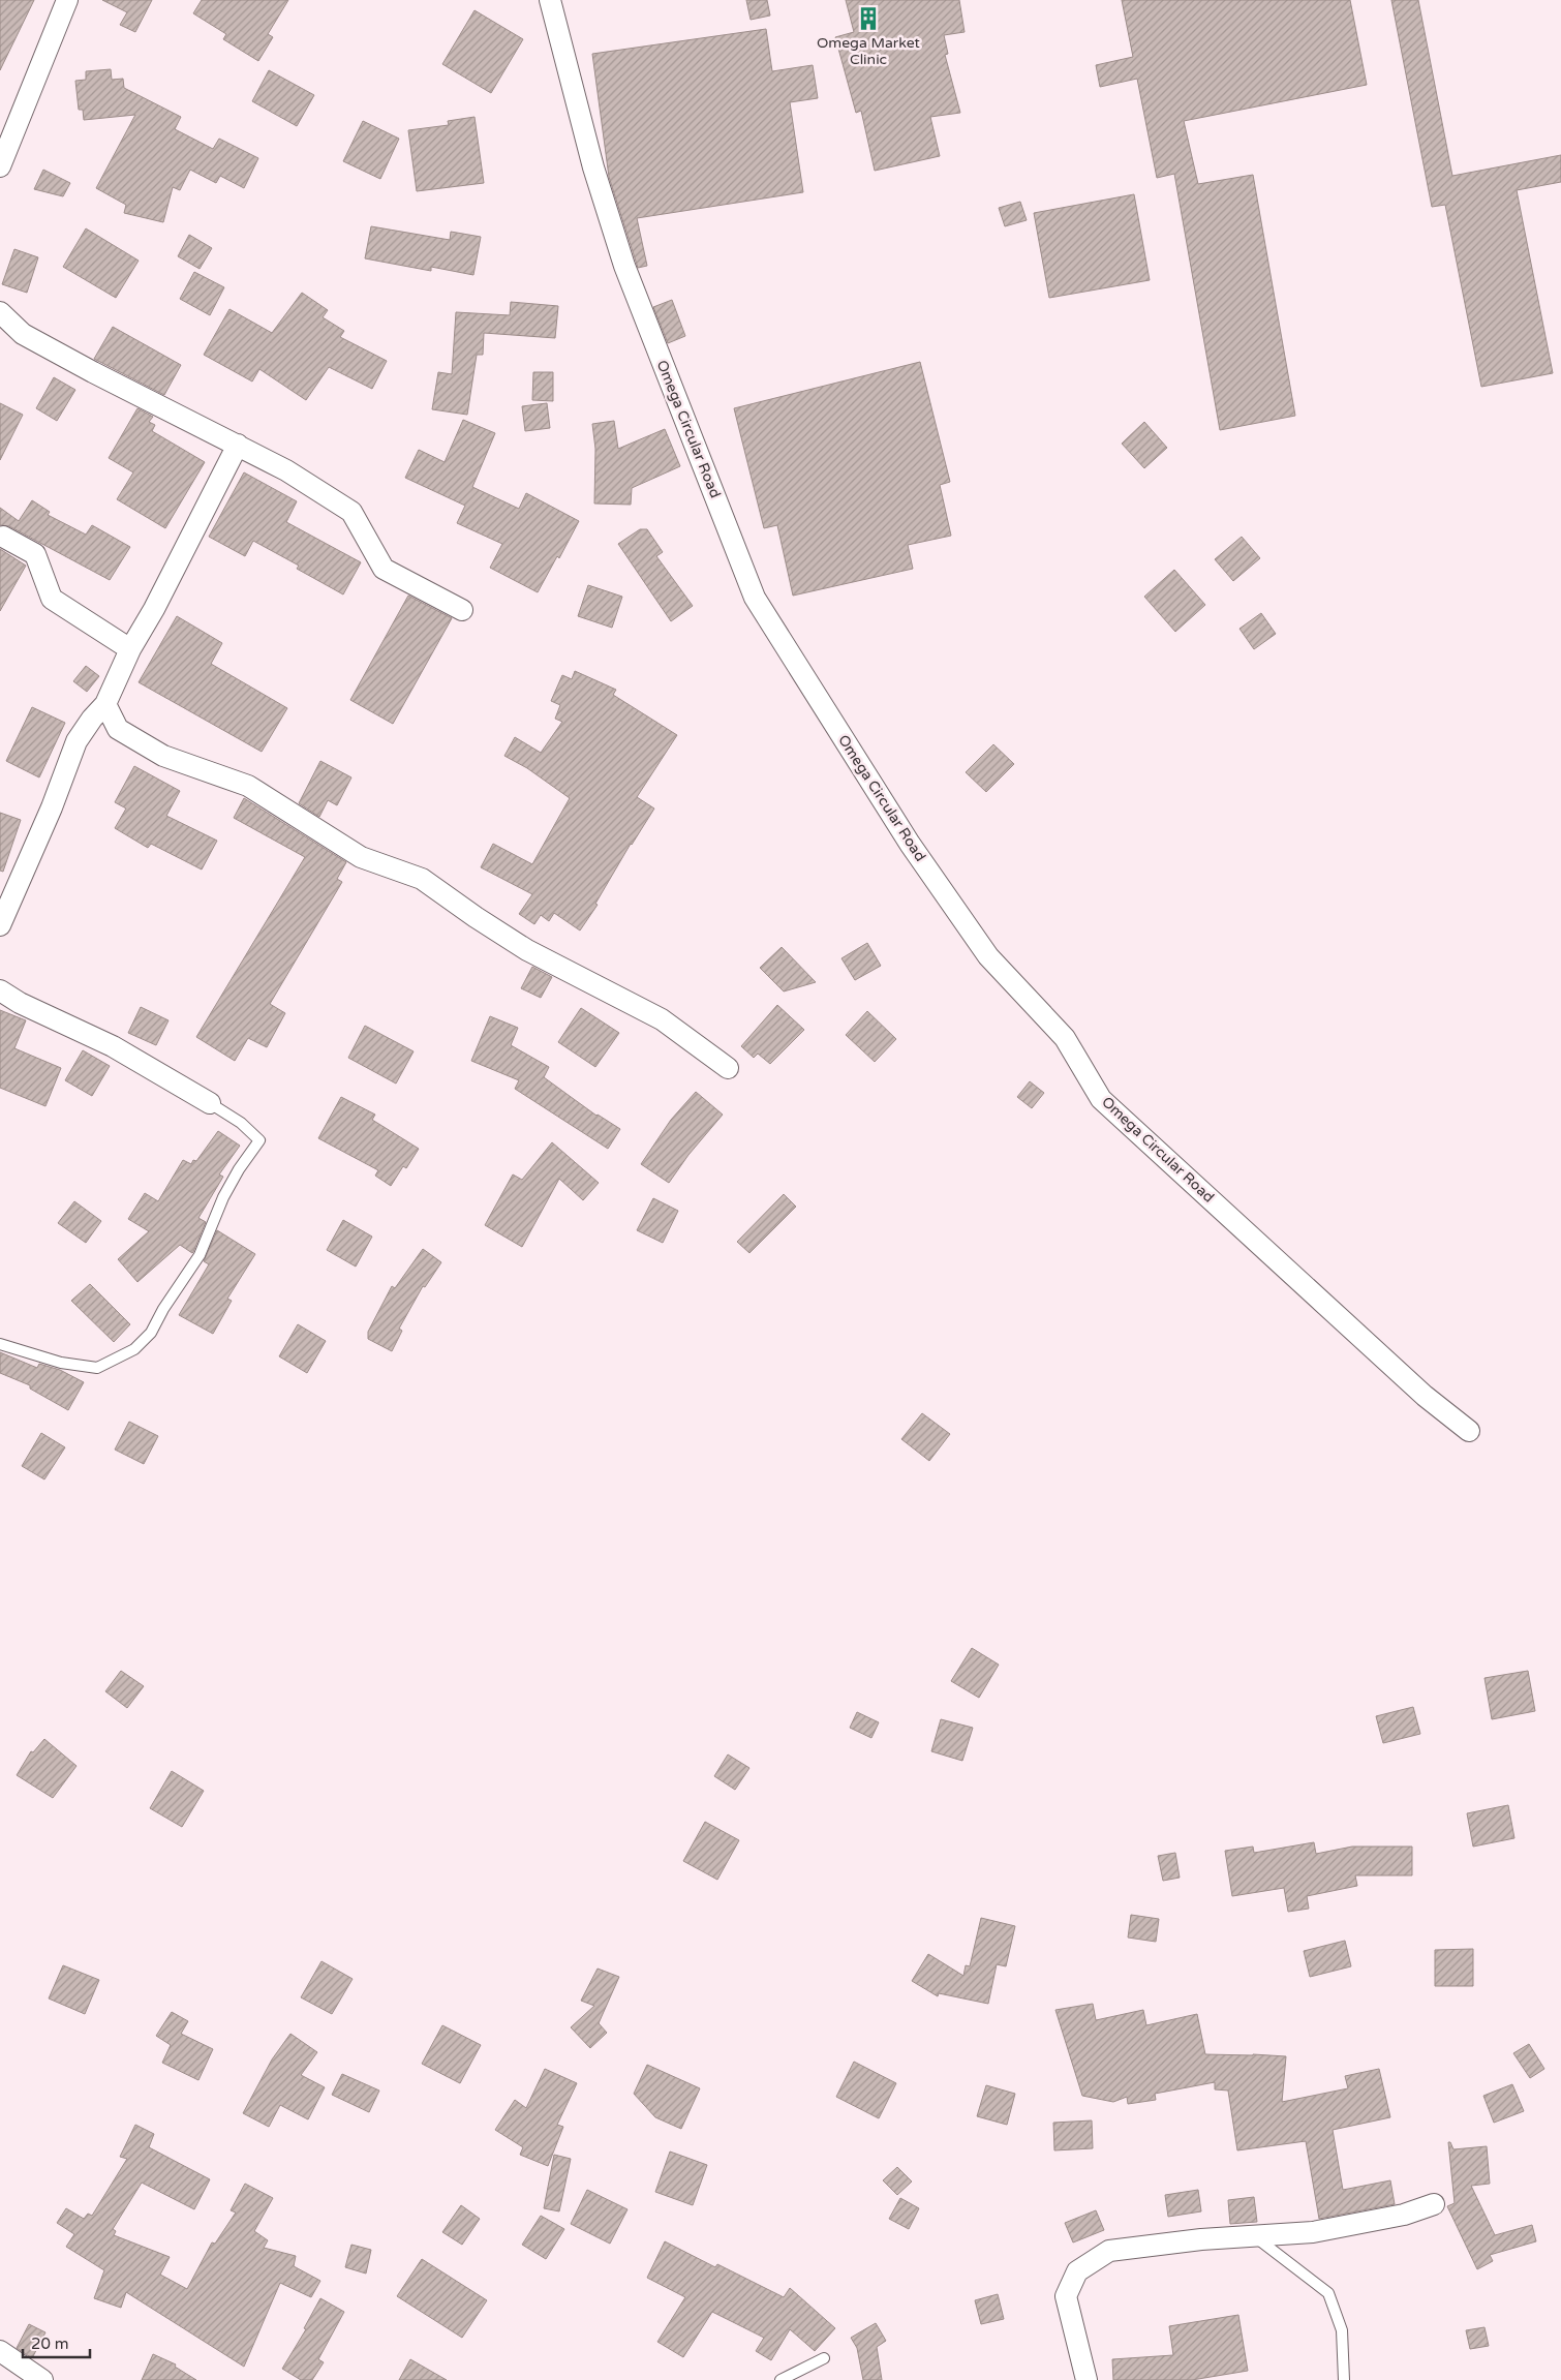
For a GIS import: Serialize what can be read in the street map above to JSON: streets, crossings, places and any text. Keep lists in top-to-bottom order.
{
  "streets": {
    "street": ["Omega Circular Road"]
  },
  "places": {
    "building": ["Omega Market Clinic"]
  },
  "scale_bar": "20 m"
}
